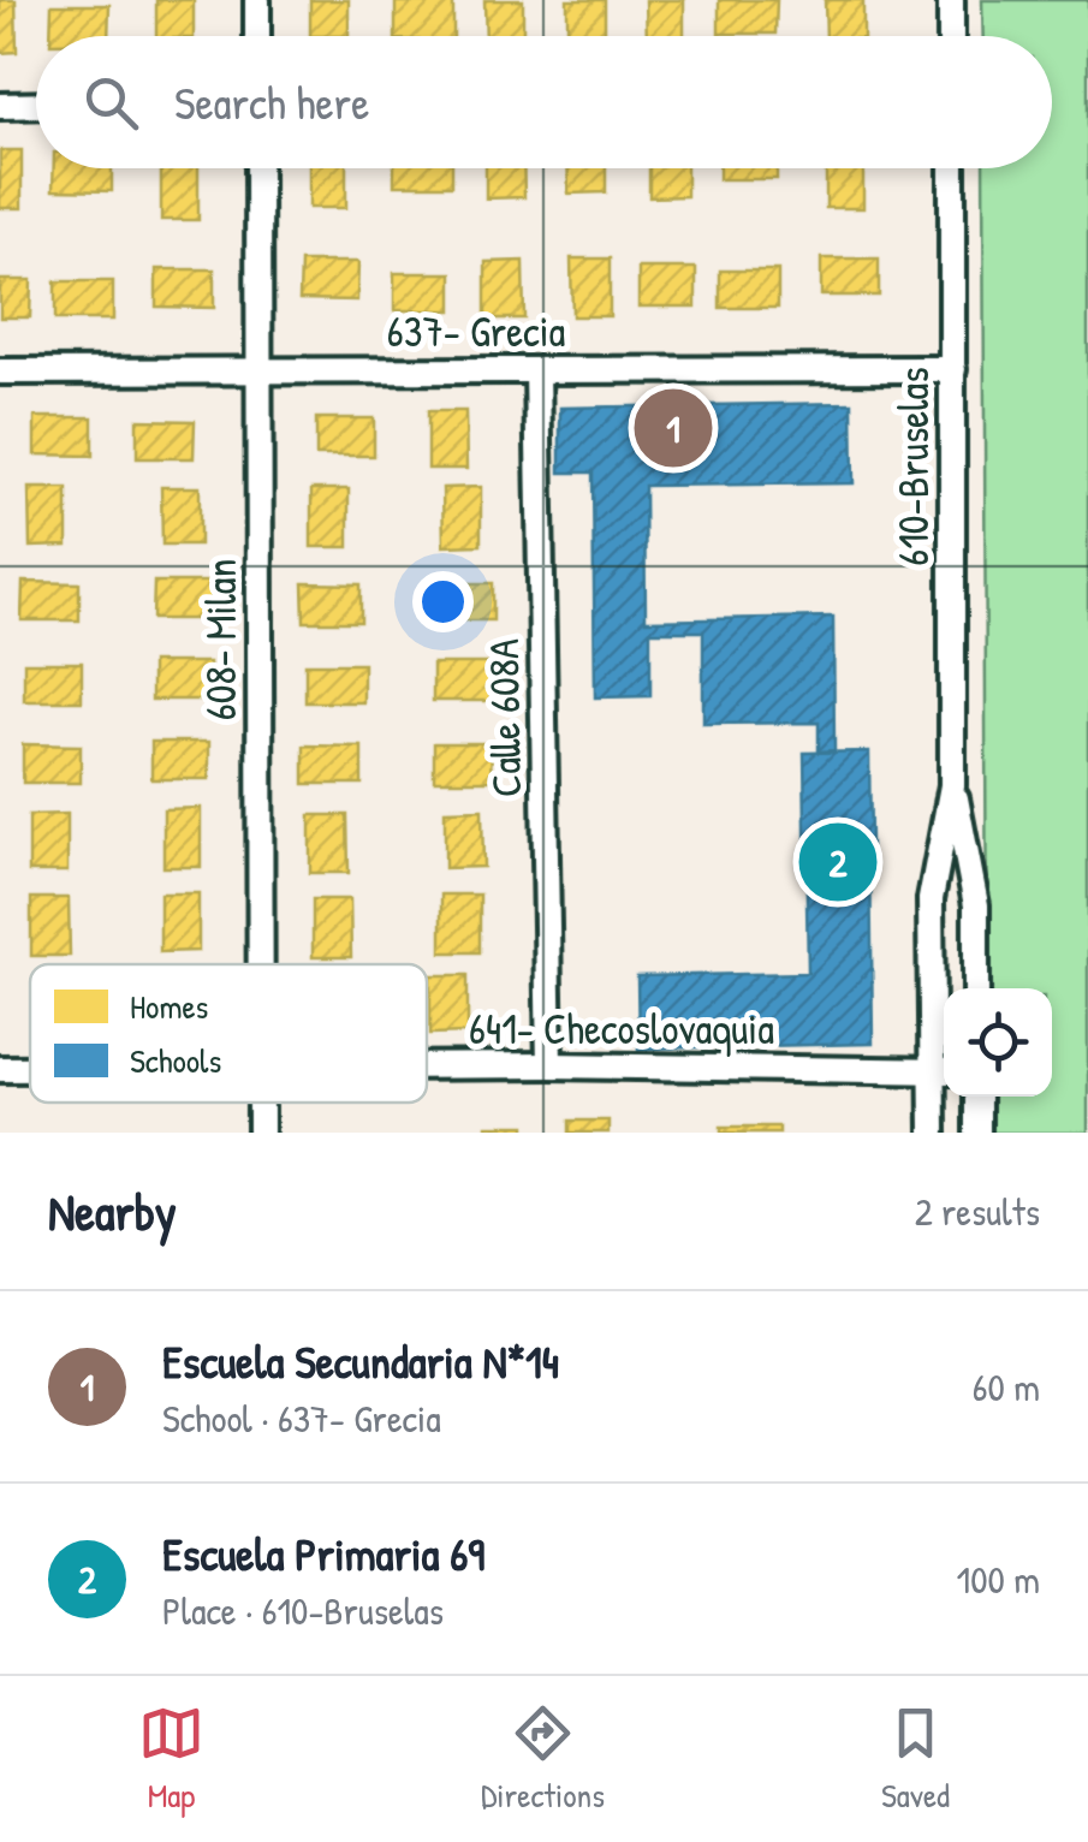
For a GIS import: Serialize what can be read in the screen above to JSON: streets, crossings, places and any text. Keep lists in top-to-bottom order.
{
  "streets": {
    "street": [
      "637- Grecia",
      "610-Bruselas",
      "608- Milan",
      "Calle 608A",
      "641- Checoslovaquia"
    ]
  },
  "crossings": [
    ["637- Grecia", "610-Bruselas"],
    ["637- Grecia", "608- Milan"],
    ["637- Grecia", "Calle 608A"],
    ["610-Bruselas", "641- Checoslovaquia"],
    ["Calle 608A", "641- Checoslovaquia"]
  ],
  "legend": ["Homes", "Schools"],
  "page": {
    "search": "Search here",
    "pins": ["1", "2"],
    "heading": ["Nearby", "2 results"],
    "list": [
      {
        "mark": "1",
        "name": "Escuela Secundaria N*14",
        "note": "School · 637- Grecia",
        "value": "60 m"
      },
      {
        "mark": "2",
        "name": "Escuela Primaria 69",
        "note": "Place · 610-Bruselas",
        "value": "100 m"
      }
    ],
    "nav": ["Map", "Directions", "Saved"]
  }
}
